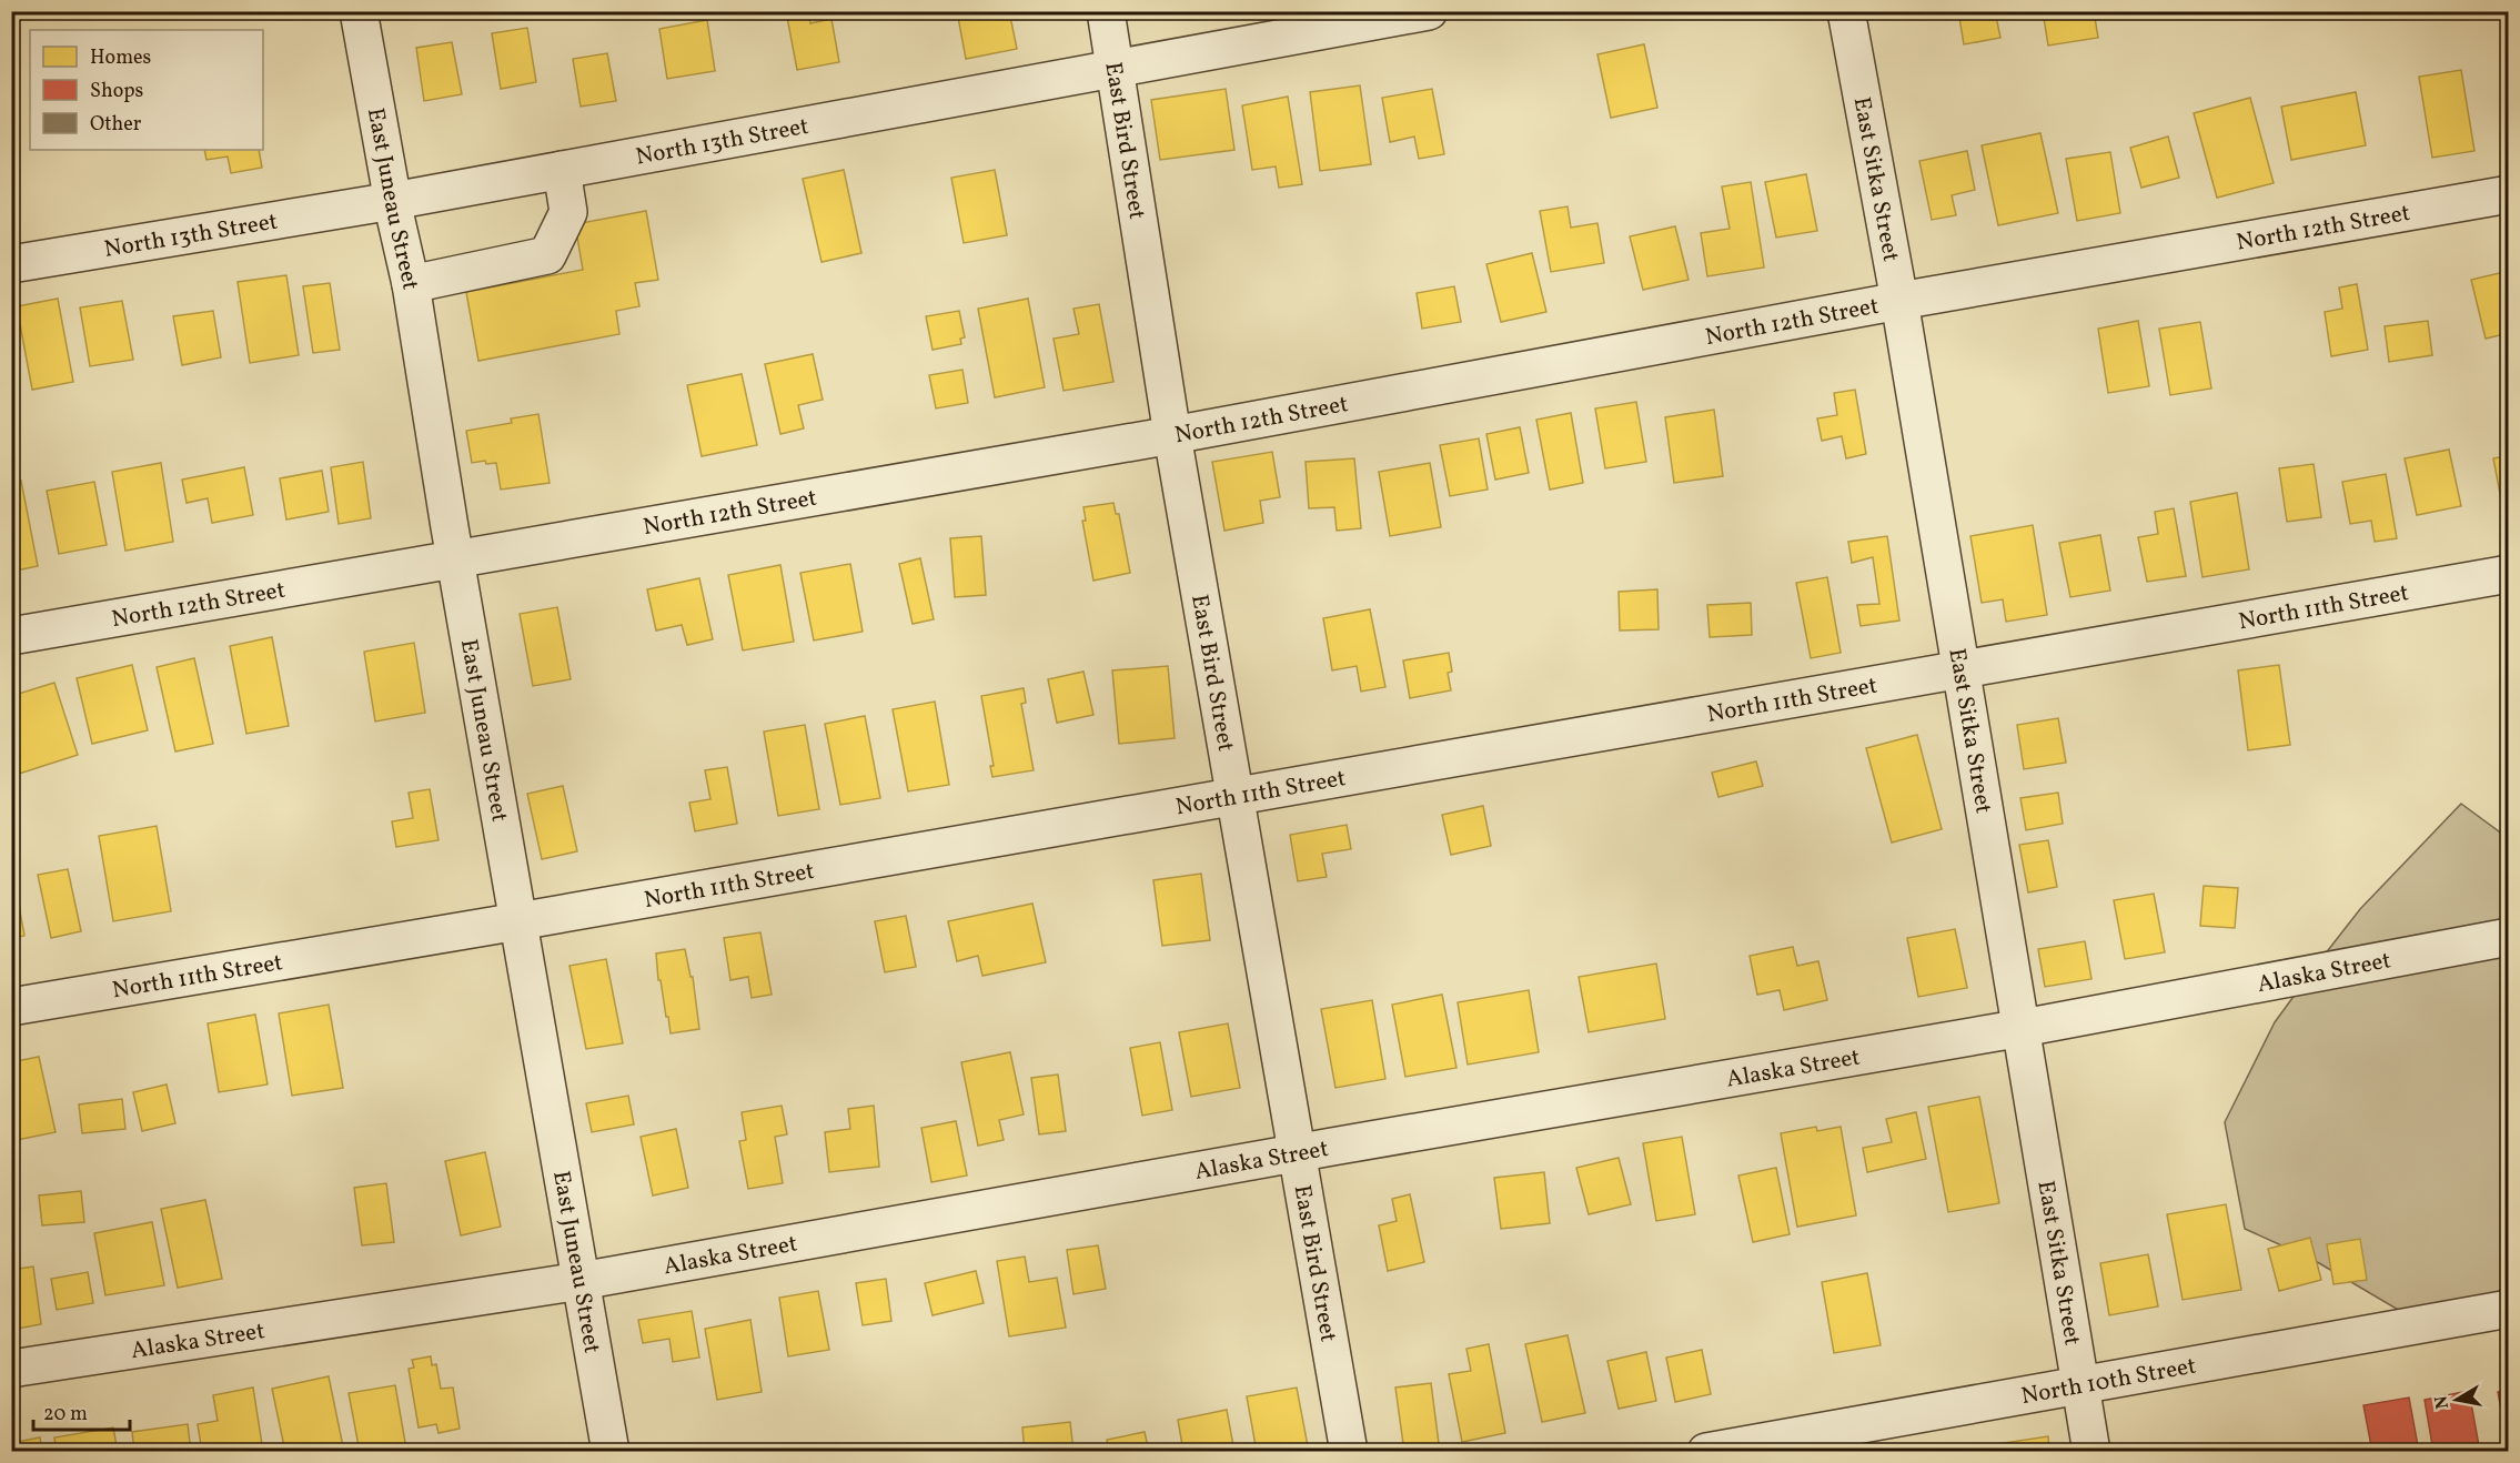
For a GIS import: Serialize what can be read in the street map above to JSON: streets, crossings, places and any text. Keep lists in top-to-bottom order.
{
  "streets": {
    "street": [
      "North 13th Street",
      "East Bird Street",
      "East Sitka Street",
      "East Juneau Street",
      "North 12th Street",
      "North 11th Street",
      "Alaska Street",
      "North 10th Street"
    ]
  },
  "crossings": [
    ["North 13th Street", "East Bird Street"],
    ["North 13th Street", "East Juneau Street"],
    ["East Bird Street", "North 12th Street"],
    ["East Bird Street", "North 11th Street"],
    ["East Bird Street", "Alaska Street"],
    ["East Sitka Street", "North 12th Street"],
    ["East Sitka Street", "North 11th Street"],
    ["East Sitka Street", "Alaska Street"],
    ["East Sitka Street", "North 10th Street"],
    ["East Juneau Street", "North 12th Street"],
    ["East Juneau Street", "North 11th Street"],
    ["East Juneau Street", "Alaska Street"]
  ],
  "legend": ["Homes", "Shops", "Other"],
  "scale_bar": "20 m",
  "north": "left"
}
